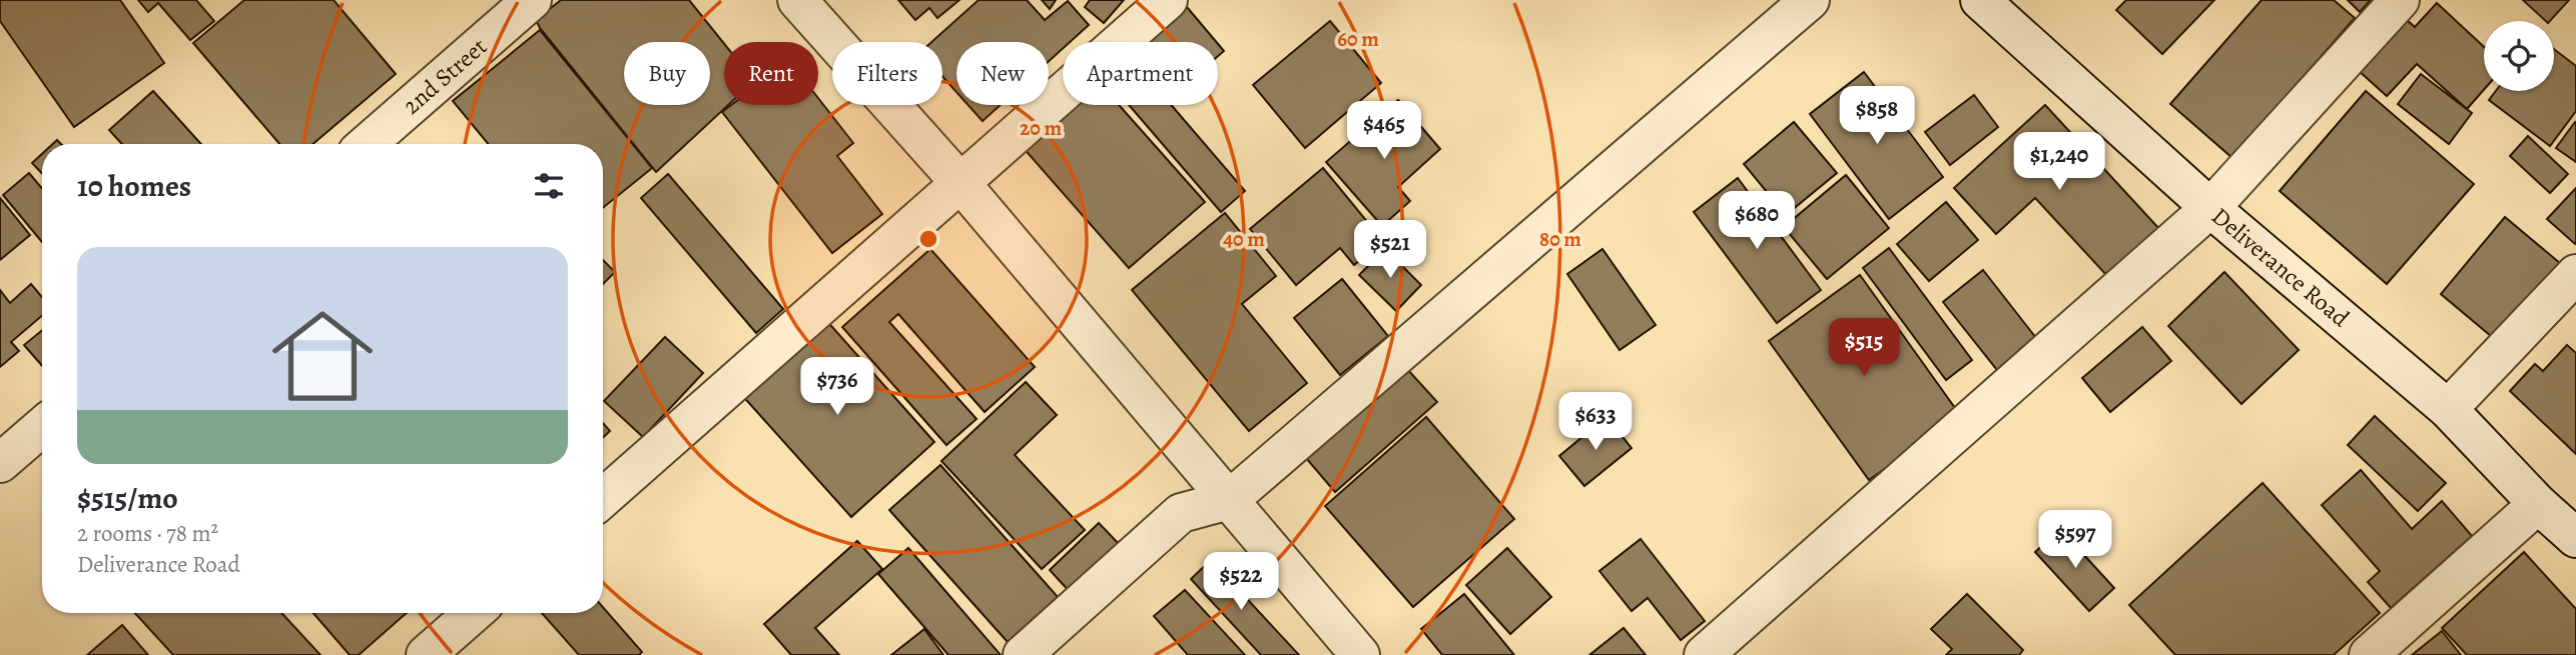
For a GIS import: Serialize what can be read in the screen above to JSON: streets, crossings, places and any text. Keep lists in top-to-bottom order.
{
  "streets": {
    "street": ["2nd Street", "Deliverance Road"]
  },
  "page": {
    "chip": [
      "Buy",
      "Rent",
      "Filters",
      "New",
      "Apartment"
    ],
    "price": [
      "$858",
      "$465",
      "$1,240",
      "$680",
      "$521",
      "$515",
      "$736",
      "$633",
      "$597",
      "$522"
    ],
    "heading": "10 homes",
    "list": [
      {
        "name": "$515/mo",
        "note": "2 rooms · 78 m² · Deliverance Road"
      }
    ]
  },
  "rings": [
    "60 m",
    "20 m",
    "40 m",
    "80 m"
  ]
}
